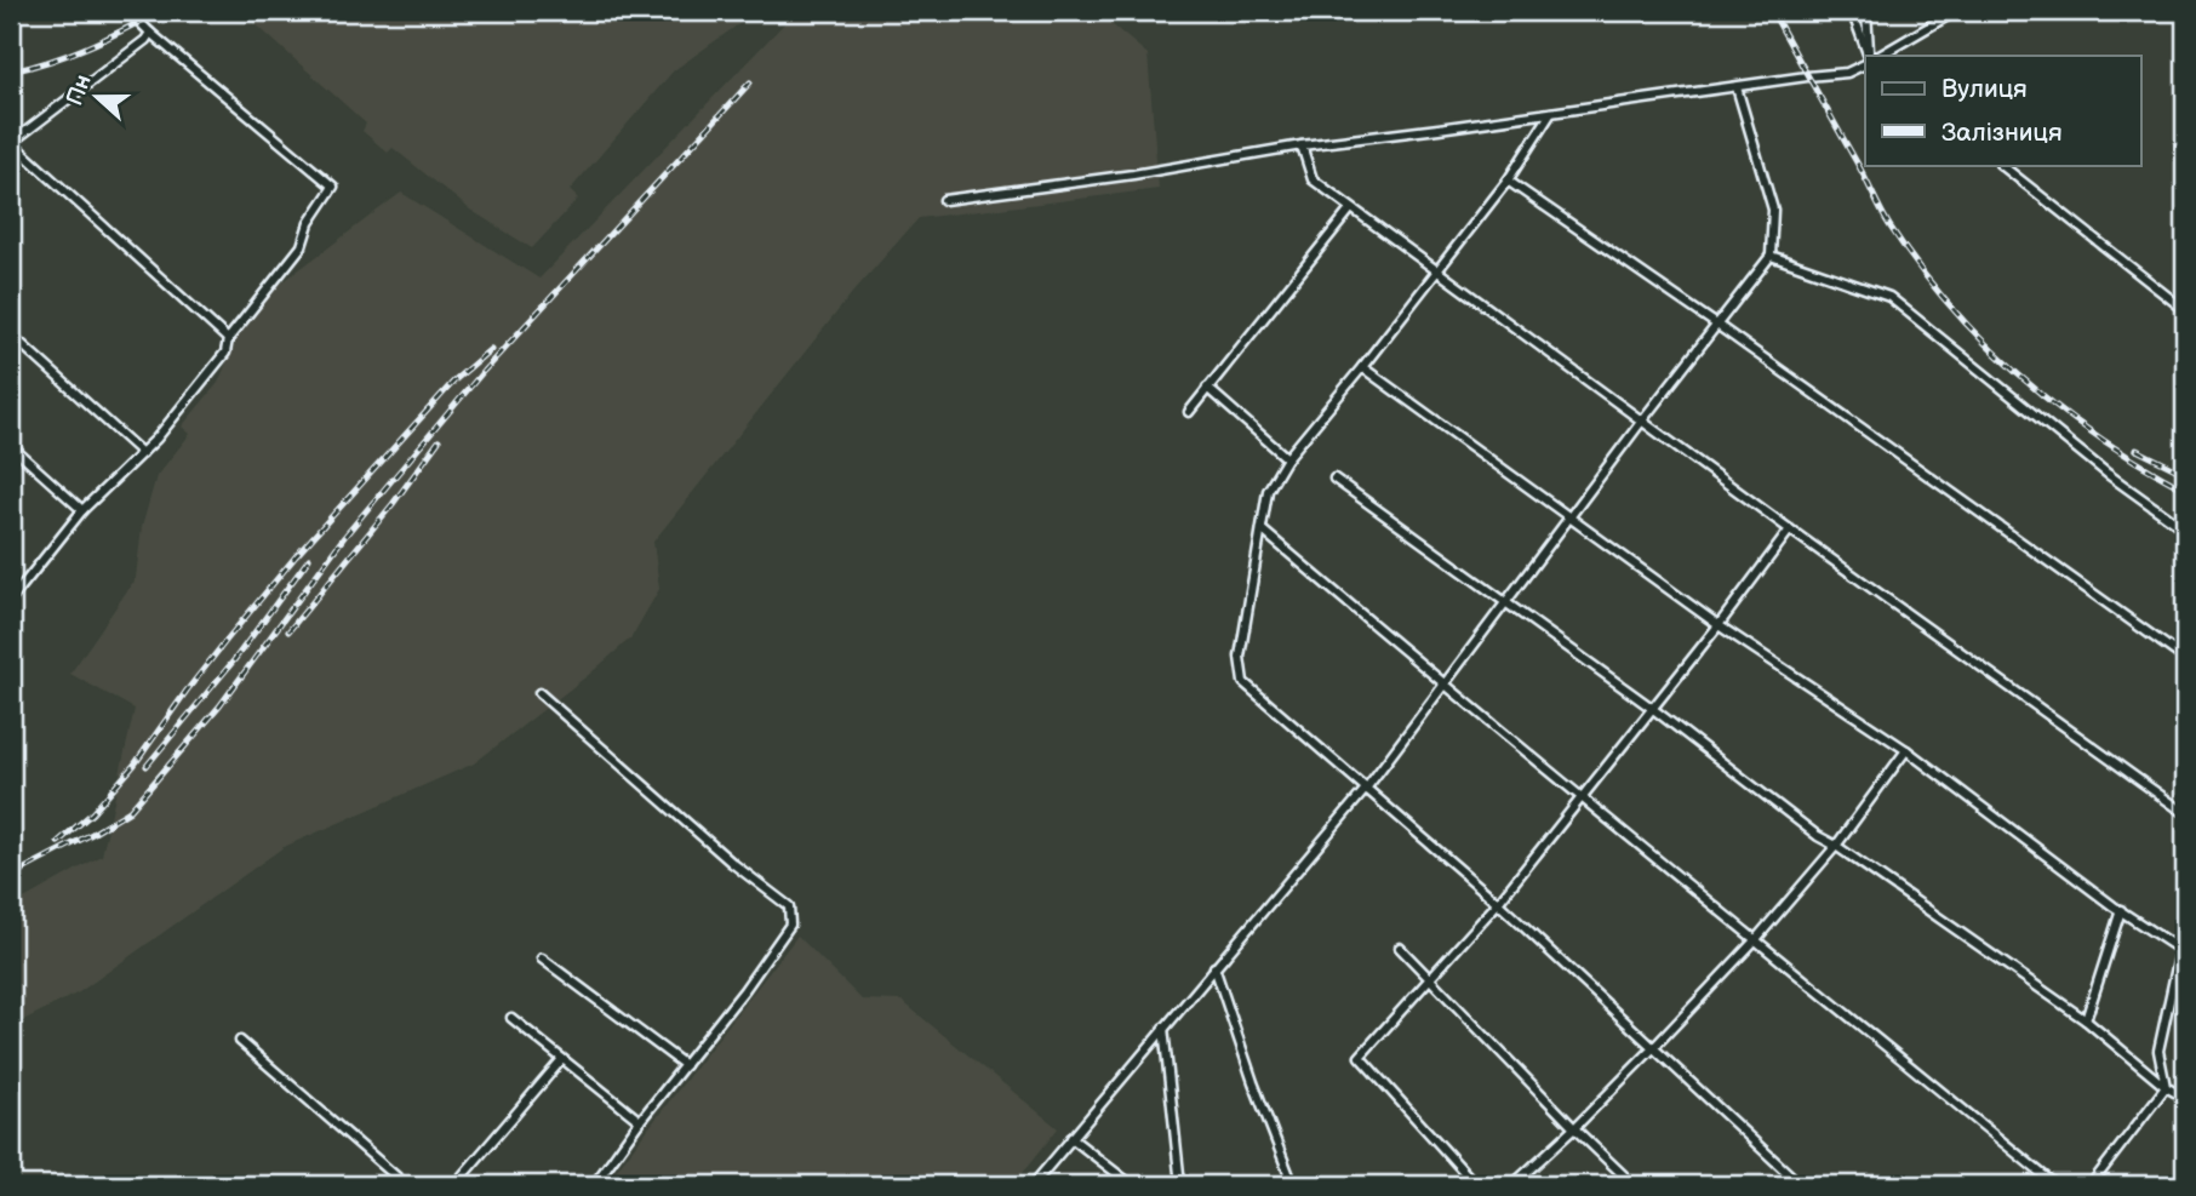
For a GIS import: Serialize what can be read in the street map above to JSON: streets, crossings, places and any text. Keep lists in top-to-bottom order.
{
  "legend": ["Вулиця", "Залізниця"],
  "north": "left"
}
